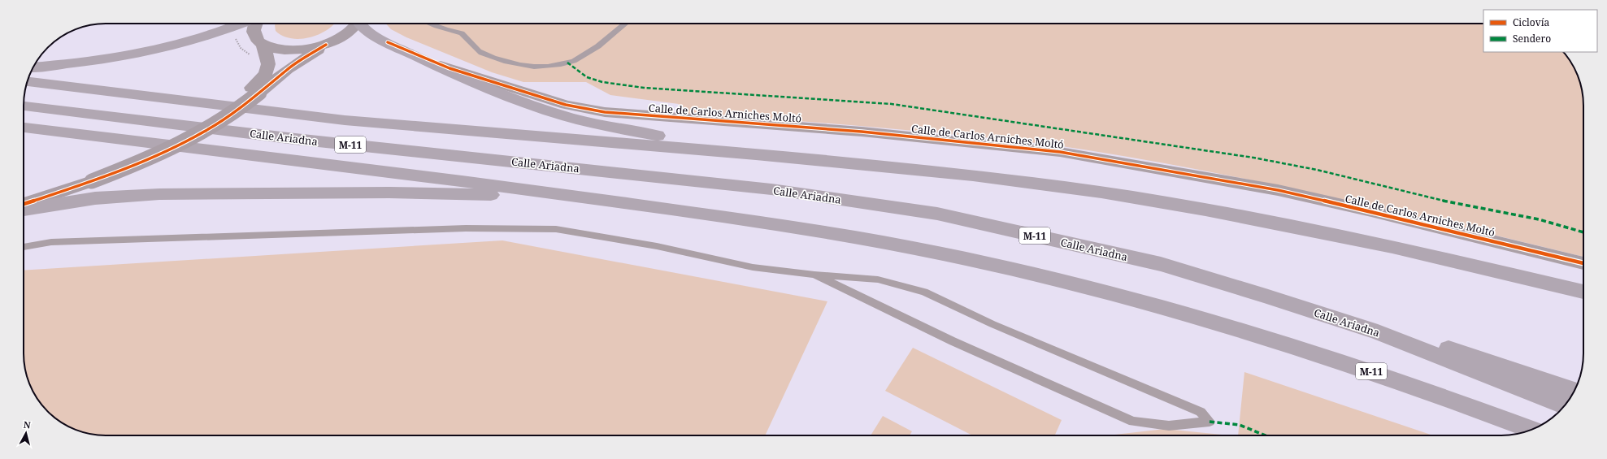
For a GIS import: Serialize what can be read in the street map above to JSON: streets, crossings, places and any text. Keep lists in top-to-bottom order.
{
  "streets": {
    "highway": ["Calle Ariadna", "M-11"],
    "street": ["Calle de Carlos Arniches Moltó"]
  },
  "legend": ["Ciclovía", "Sendero"],
  "north": "top"
}
